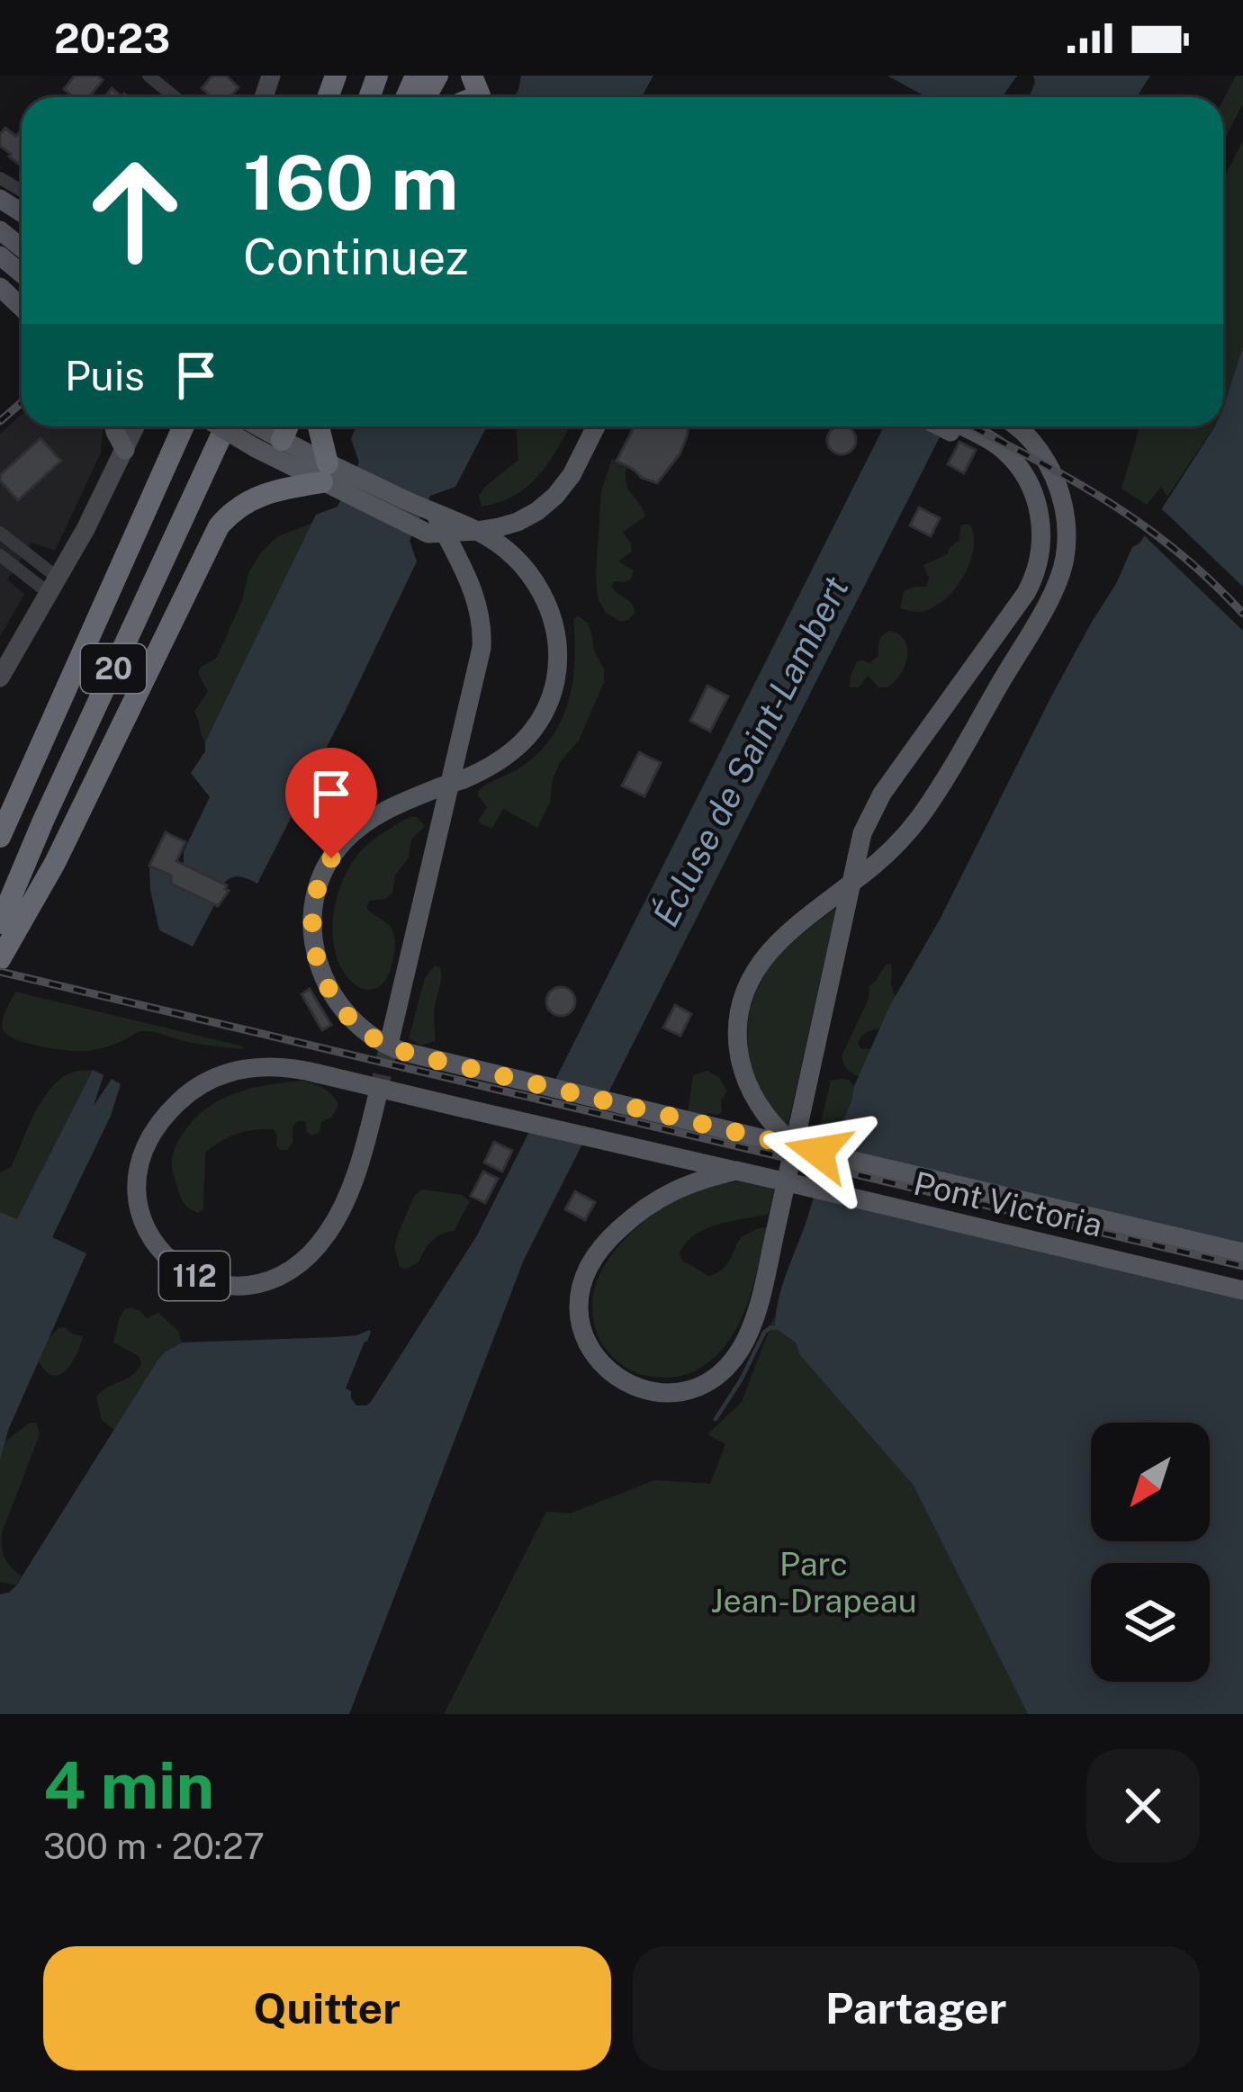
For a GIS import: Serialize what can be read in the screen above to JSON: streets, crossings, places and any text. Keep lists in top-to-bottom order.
{
  "streets": {
    "highway": ["20"],
    "main road": ["Pont Victoria", "112"]
  },
  "water": ["Écluse de Saint-Lambert"],
  "parks": ["Parc Jean-Drapeau"],
  "north": "bottom left",
  "page": {
    "status": "20:23",
    "turn": ["160 m", "Continuez"],
    "then": "Puis",
    "heading": ["4 min", "300 m · 20:27"],
    "buttons": ["Quitter", "Partager"]
  }
}
